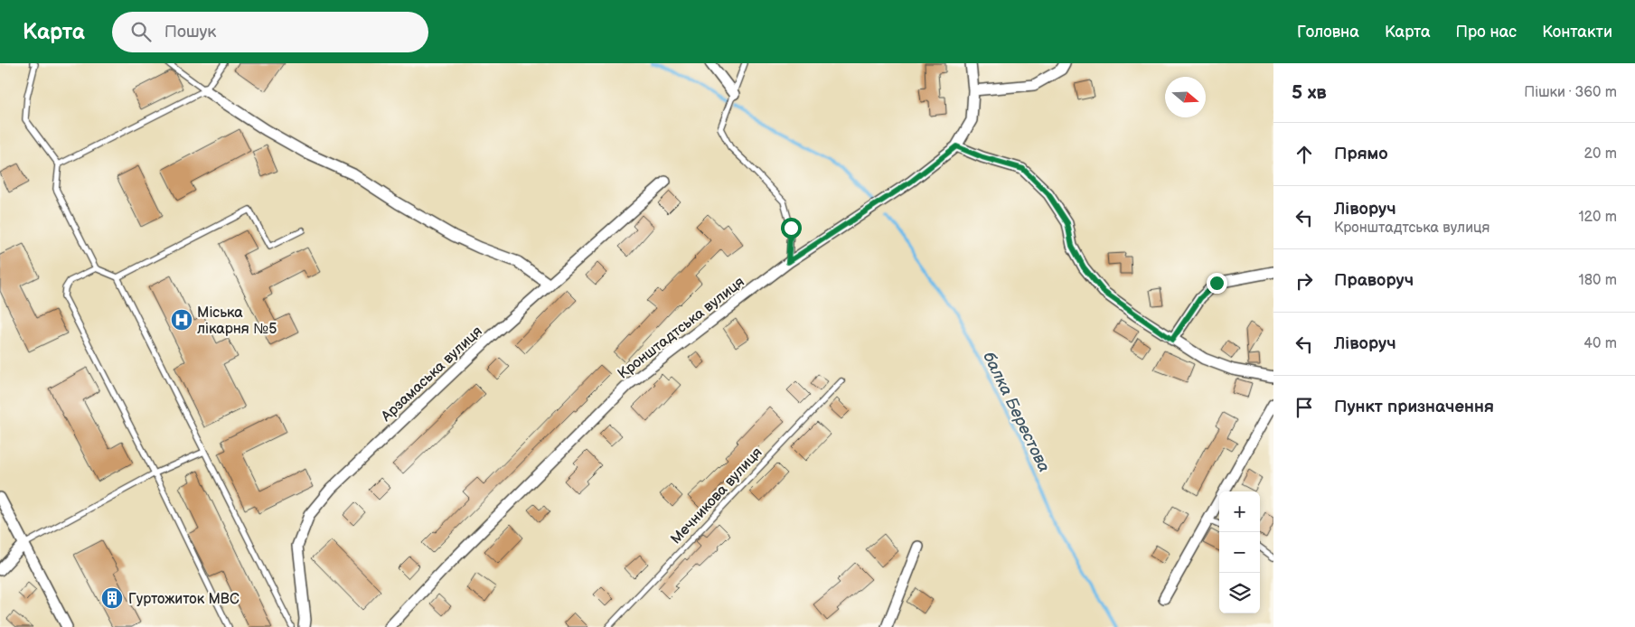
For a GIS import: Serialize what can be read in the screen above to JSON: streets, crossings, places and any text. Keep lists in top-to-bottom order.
{
  "streets": {
    "street": ["Кронштадтська вулиця", "Арзамаська вулиця"],
    "lane": ["Мечникова вулиця"]
  },
  "water": ["балка Берестова"],
  "places": {
    "hospital": ["Міська лікарня №5"],
    "building": ["Гуртожиток МВС"]
  },
  "north": "right",
  "page": {
    "header": "Карта",
    "search": "Пошук",
    "nav": [
      "Головна",
      "Карта",
      "Про нас",
      "Контакти"
    ],
    "heading": ["5 хв", "Пішки · 360 m"],
    "list": [
      ["Прямо", "20 m"],
      ["Ліворуч", "Кронштадтська вулиця", "120 m"],
      ["Праворуч", "180 m"],
      ["Ліворуч", "40 m"],
      "Пункт призначення"
    ],
    "map_buttons": ["+", "−"]
  }
}
